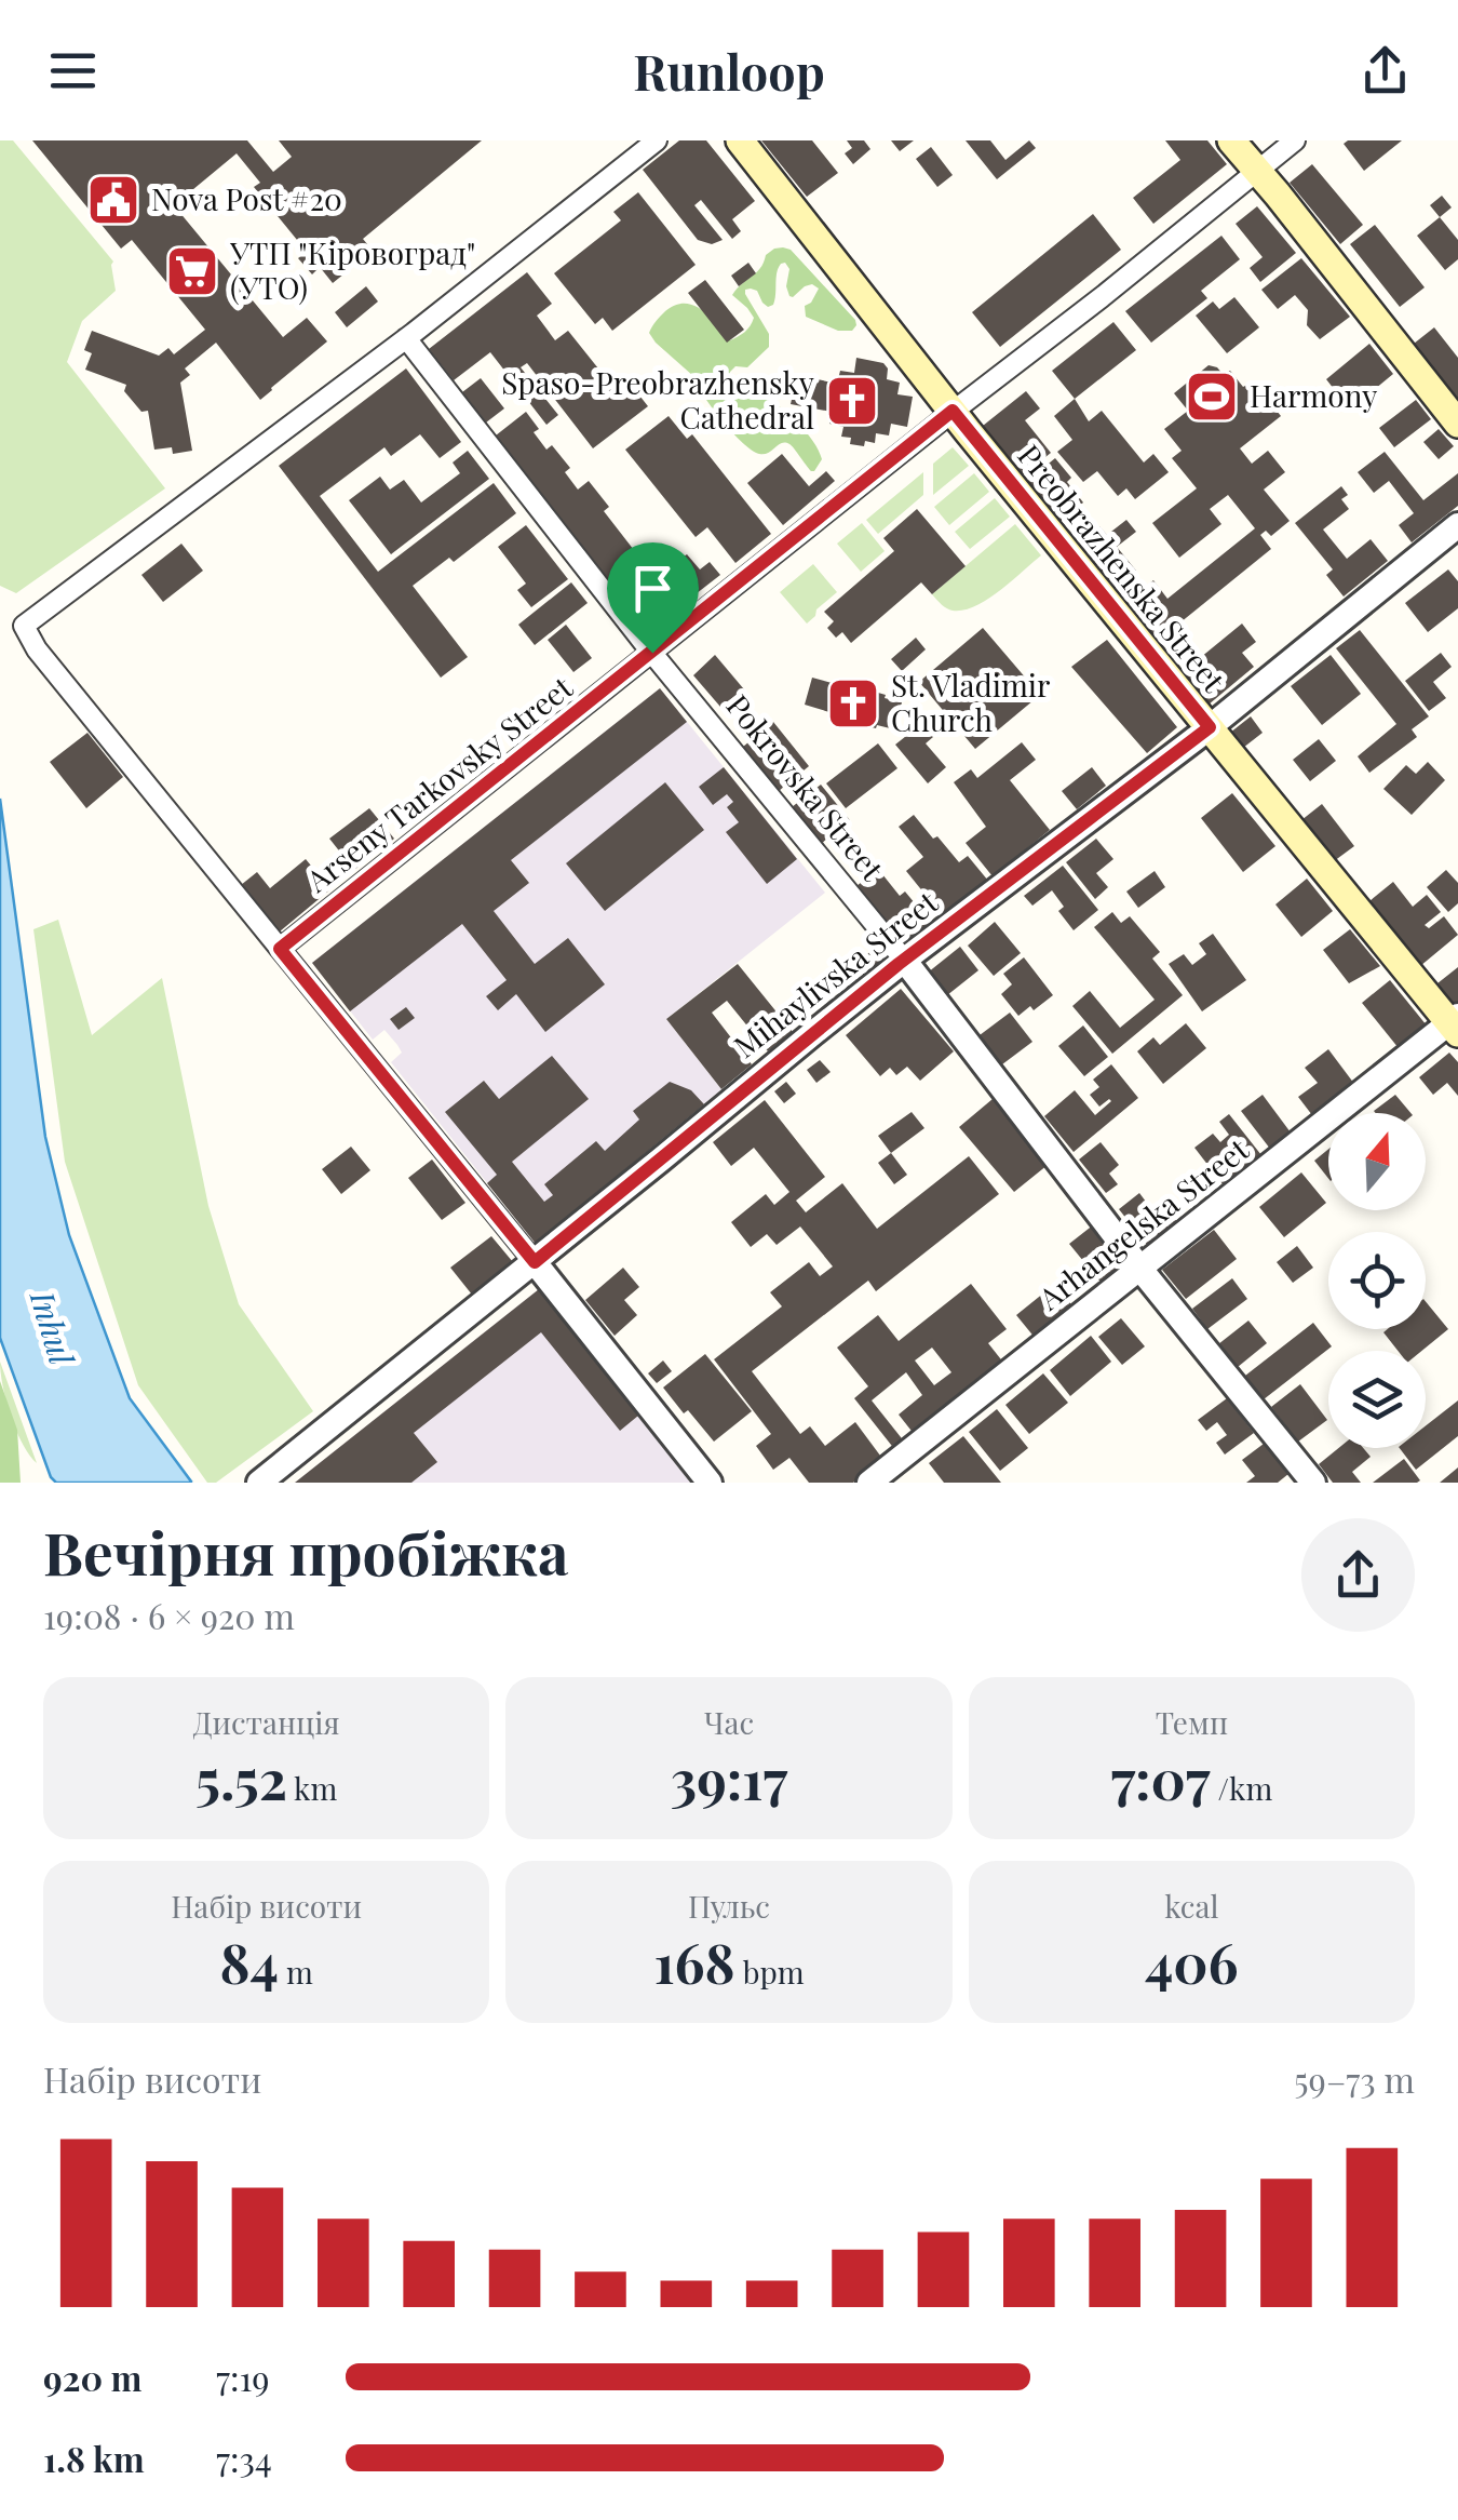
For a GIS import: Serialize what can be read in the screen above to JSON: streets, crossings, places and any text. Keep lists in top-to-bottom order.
{
  "streets": {
    "main road": ["Preobrazhenska Street"],
    "street": [
      "Arseny Tarkovsky Street",
      "Pokrovska Street",
      "Mihaylivska Street",
      "Arhangelska Street"
    ]
  },
  "crossings": [
    ["Preobrazhenska Street", "Arseny Tarkovsky Street"],
    ["Preobrazhenska Street", "Mihaylivska Street"],
    ["Preobrazhenska Street", "Arhangelska Street"],
    ["Arseny Tarkovsky Street", "Pokrovska Street"],
    ["Pokrovska Street", "Mihaylivska Street"],
    ["Pokrovska Street", "Arhangelska Street"]
  ],
  "water": ["Inhul"],
  "places": {
    "public building": ["Nova Post #20"],
    "supermarket": ["УТП \"Кіровоград\" (УТО)"],
    "sports": ["Harmony"],
    "church": ["Spaso-Preobrazhensky Cathedral", "St. Vladimir Church"]
  },
  "north": "top",
  "page": {
    "header": "Runloop",
    "heading": ["Вечірня пробіжка", "19:08 · 6 × 920 m"],
    "stats": [
      ["Дистанція", "5.52 km"],
      ["Час", "39:17"],
      ["Темп", "7:07 /km"],
      ["Набір висоти", "84 m"],
      ["Пульс", "168 bpm"],
      ["kcal", "406"]
    ],
    "chart": ["Набір висоти", "59–73 m"],
    "list": [
      {
        "name": "920 m",
        "note": "7:19"
      },
      {
        "name": "1.8 km",
        "note": "7:34"
      }
    ]
  }
}
